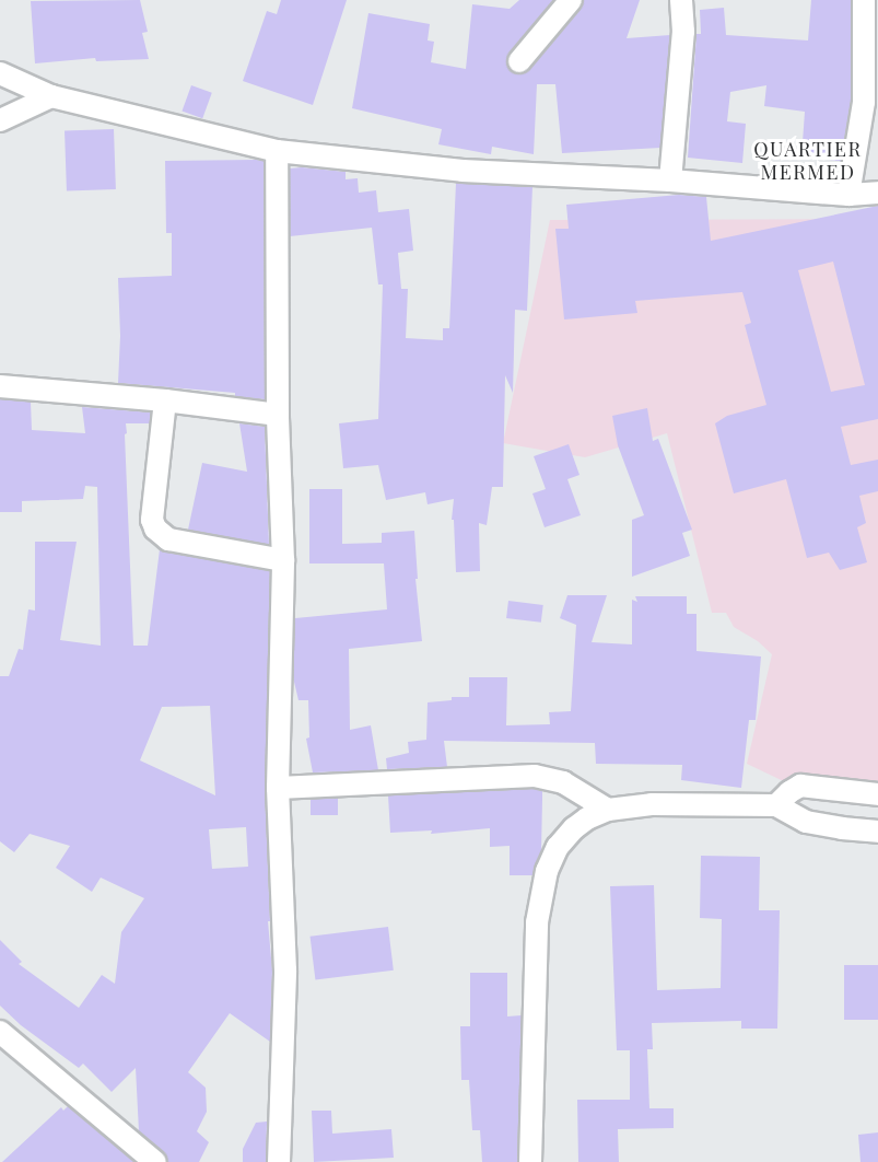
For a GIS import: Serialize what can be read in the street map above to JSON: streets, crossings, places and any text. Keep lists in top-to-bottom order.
{
  "districts": ["QUARTIER MERMED"]
}
